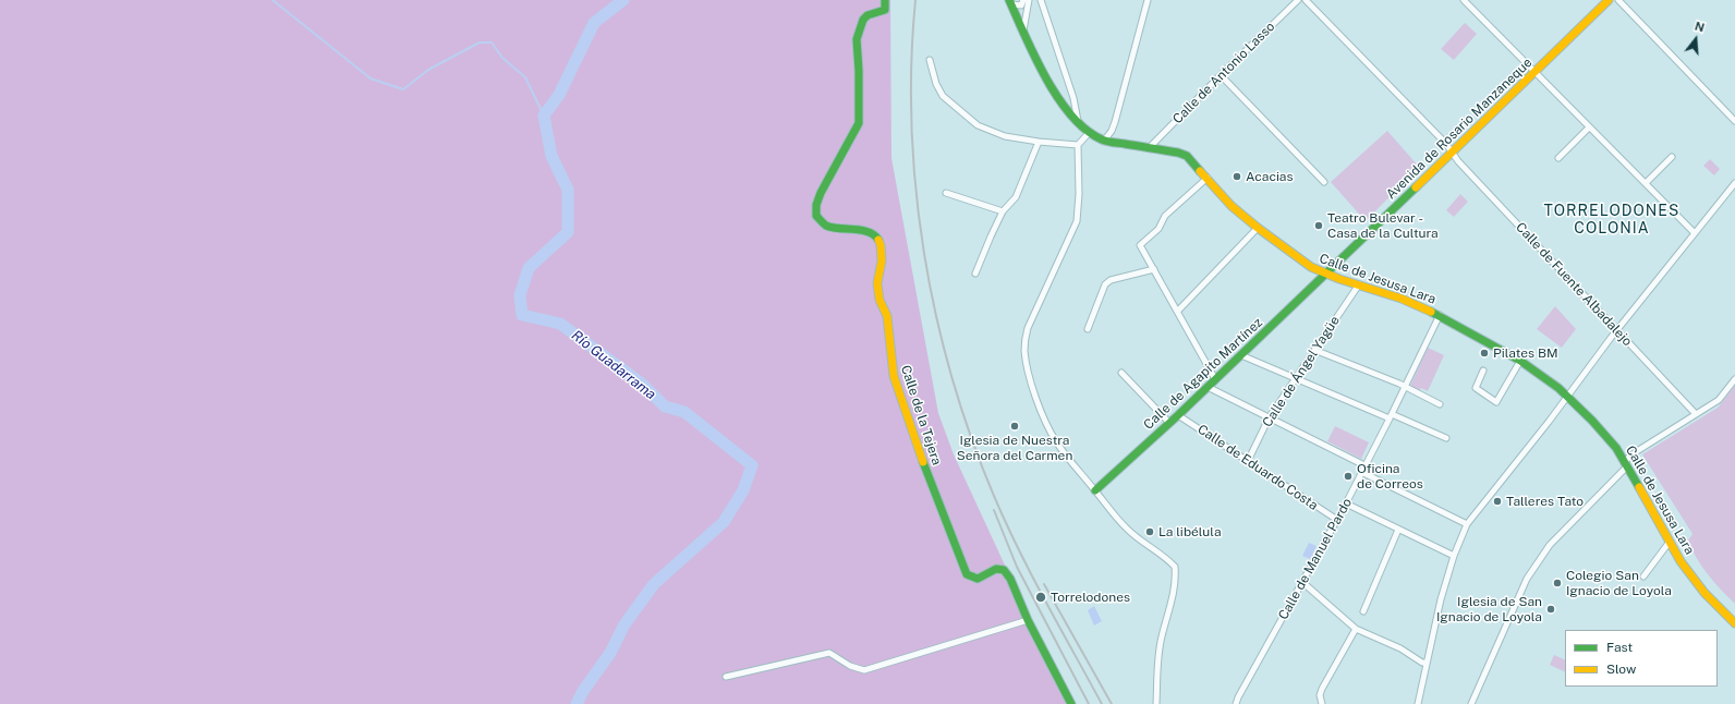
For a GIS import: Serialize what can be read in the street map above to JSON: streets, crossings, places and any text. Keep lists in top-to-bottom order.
{
  "streets": {
    "street": [
      "Calle de Antonio Lasso",
      "Avenida de Rosario Manzaneque",
      "Calle de Jesusa Lara",
      "Calle de Fuente Albadalejo",
      "Calle de Ángel Yagüe",
      "Calle de Agapito Martínez",
      "Calle de la Tejera",
      "Calle de Eduardo Costa",
      "Calle de Manuel Pardo"
    ]
  },
  "crossings": [
    ["Calle de Antonio Lasso", "Calle de Jesusa Lara"],
    ["Avenida de Rosario Manzaneque", "Calle de Jesusa Lara"],
    ["Avenida de Rosario Manzaneque", "Calle de Fuente Albadalejo"],
    ["Avenida de Rosario Manzaneque", "Calle de Agapito Martínez"],
    ["Calle de Jesusa Lara", "Calle de Ángel Yagüe"],
    ["Calle de Jesusa Lara", "Calle de Agapito Martínez"],
    ["Calle de Jesusa Lara", "Calle de Manuel Pardo"],
    ["Calle de Ángel Yagüe", "Calle de Eduardo Costa"],
    ["Calle de Agapito Martínez", "Calle de Eduardo Costa"],
    ["Calle de Eduardo Costa", "Calle de Manuel Pardo"]
  ],
  "districts": ["TORRELODONES COLONIA"],
  "water": ["Río Guadarrama"],
  "places": [
    "Acacias",
    "Teatro Bulevar - Casa de la Cultura",
    "Pilates BM",
    "Iglesia de Nuestra Señora del Carmen",
    "Oficina de Correos",
    "Talleres Tato",
    "La libélula",
    "Colegio San Ignacio de Loyola",
    "Torrelodones",
    "Iglesia de San Ignacio de Loyola"
  ],
  "legend": ["Fast", "Slow"],
  "north": "top"
}
